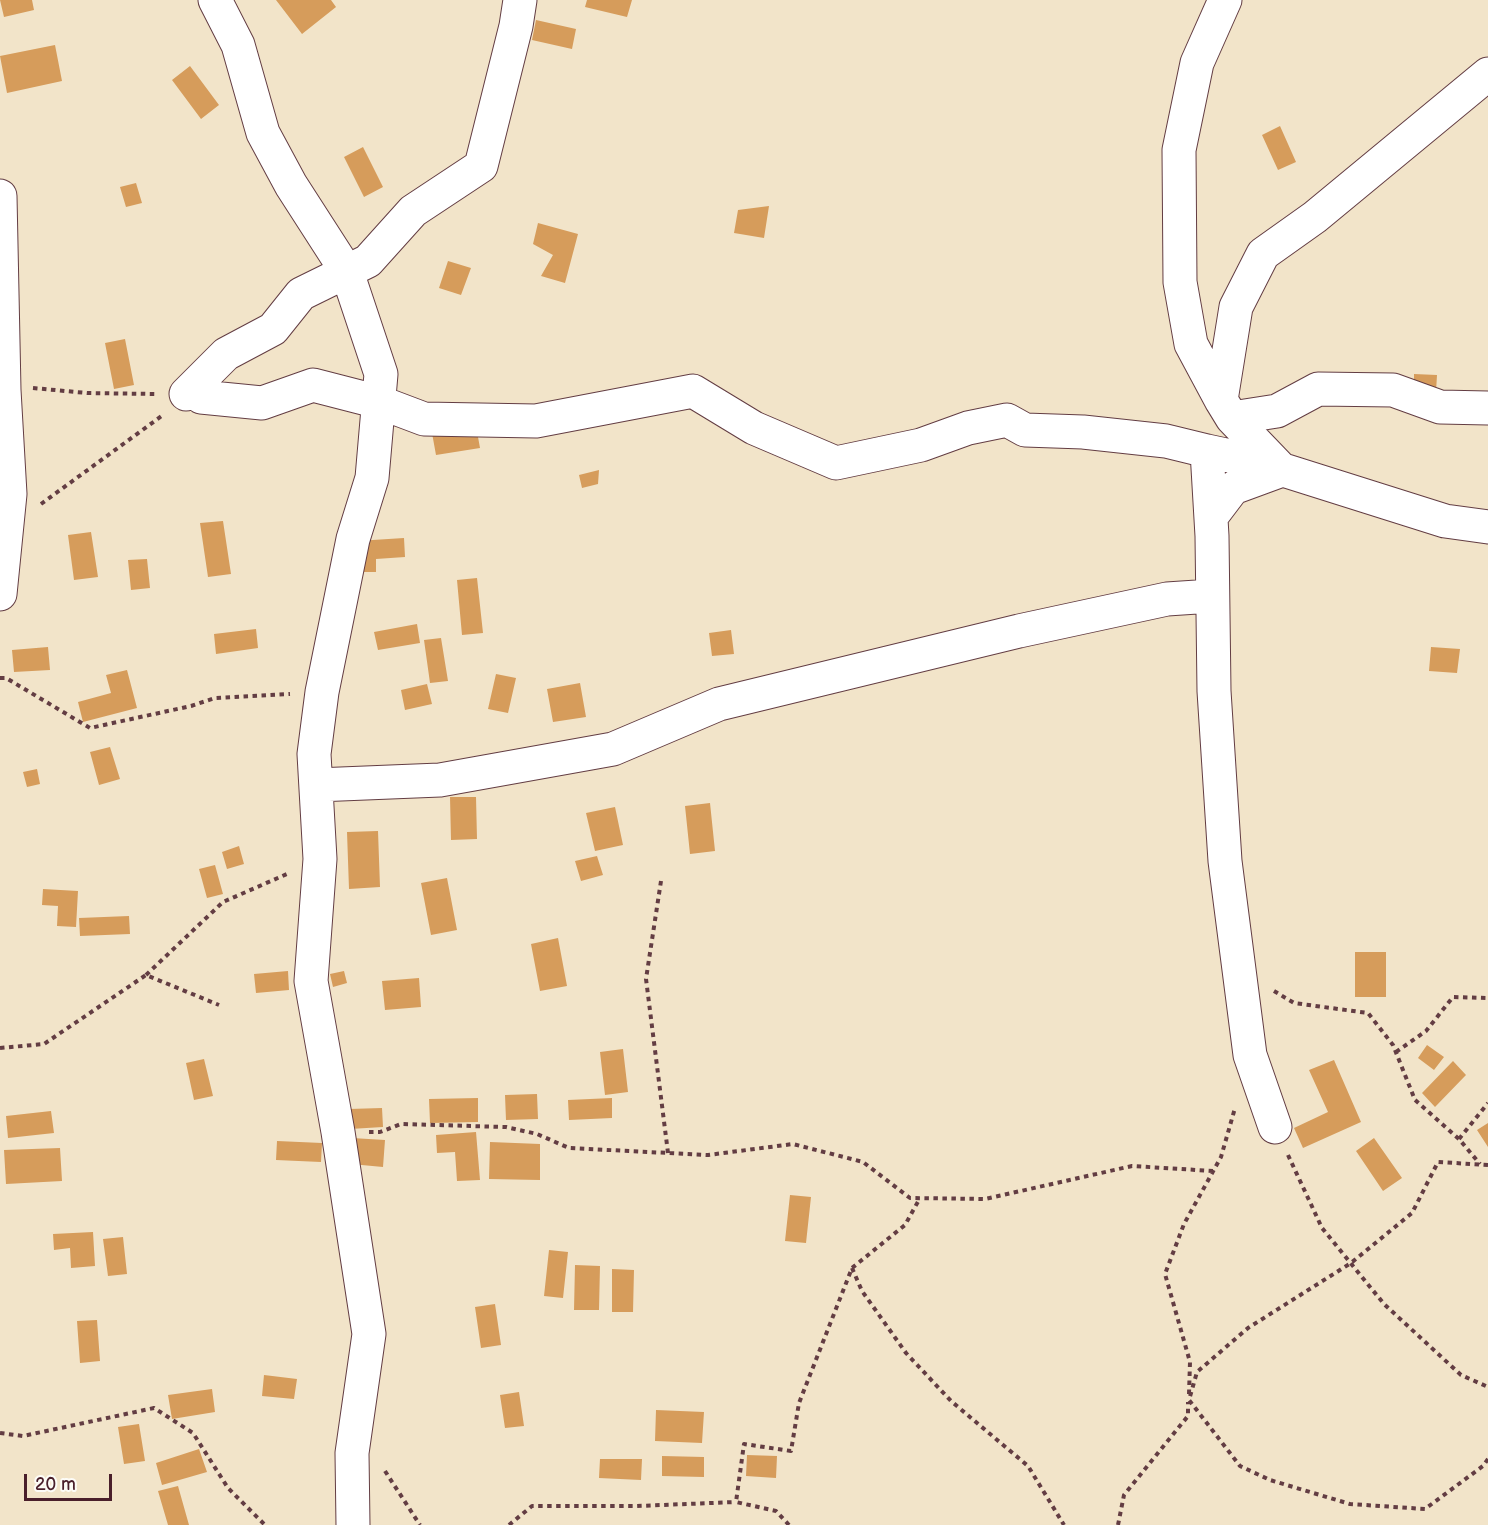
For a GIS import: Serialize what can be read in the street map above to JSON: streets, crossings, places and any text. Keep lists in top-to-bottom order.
{
  "scale_bar": "20 m"
}
